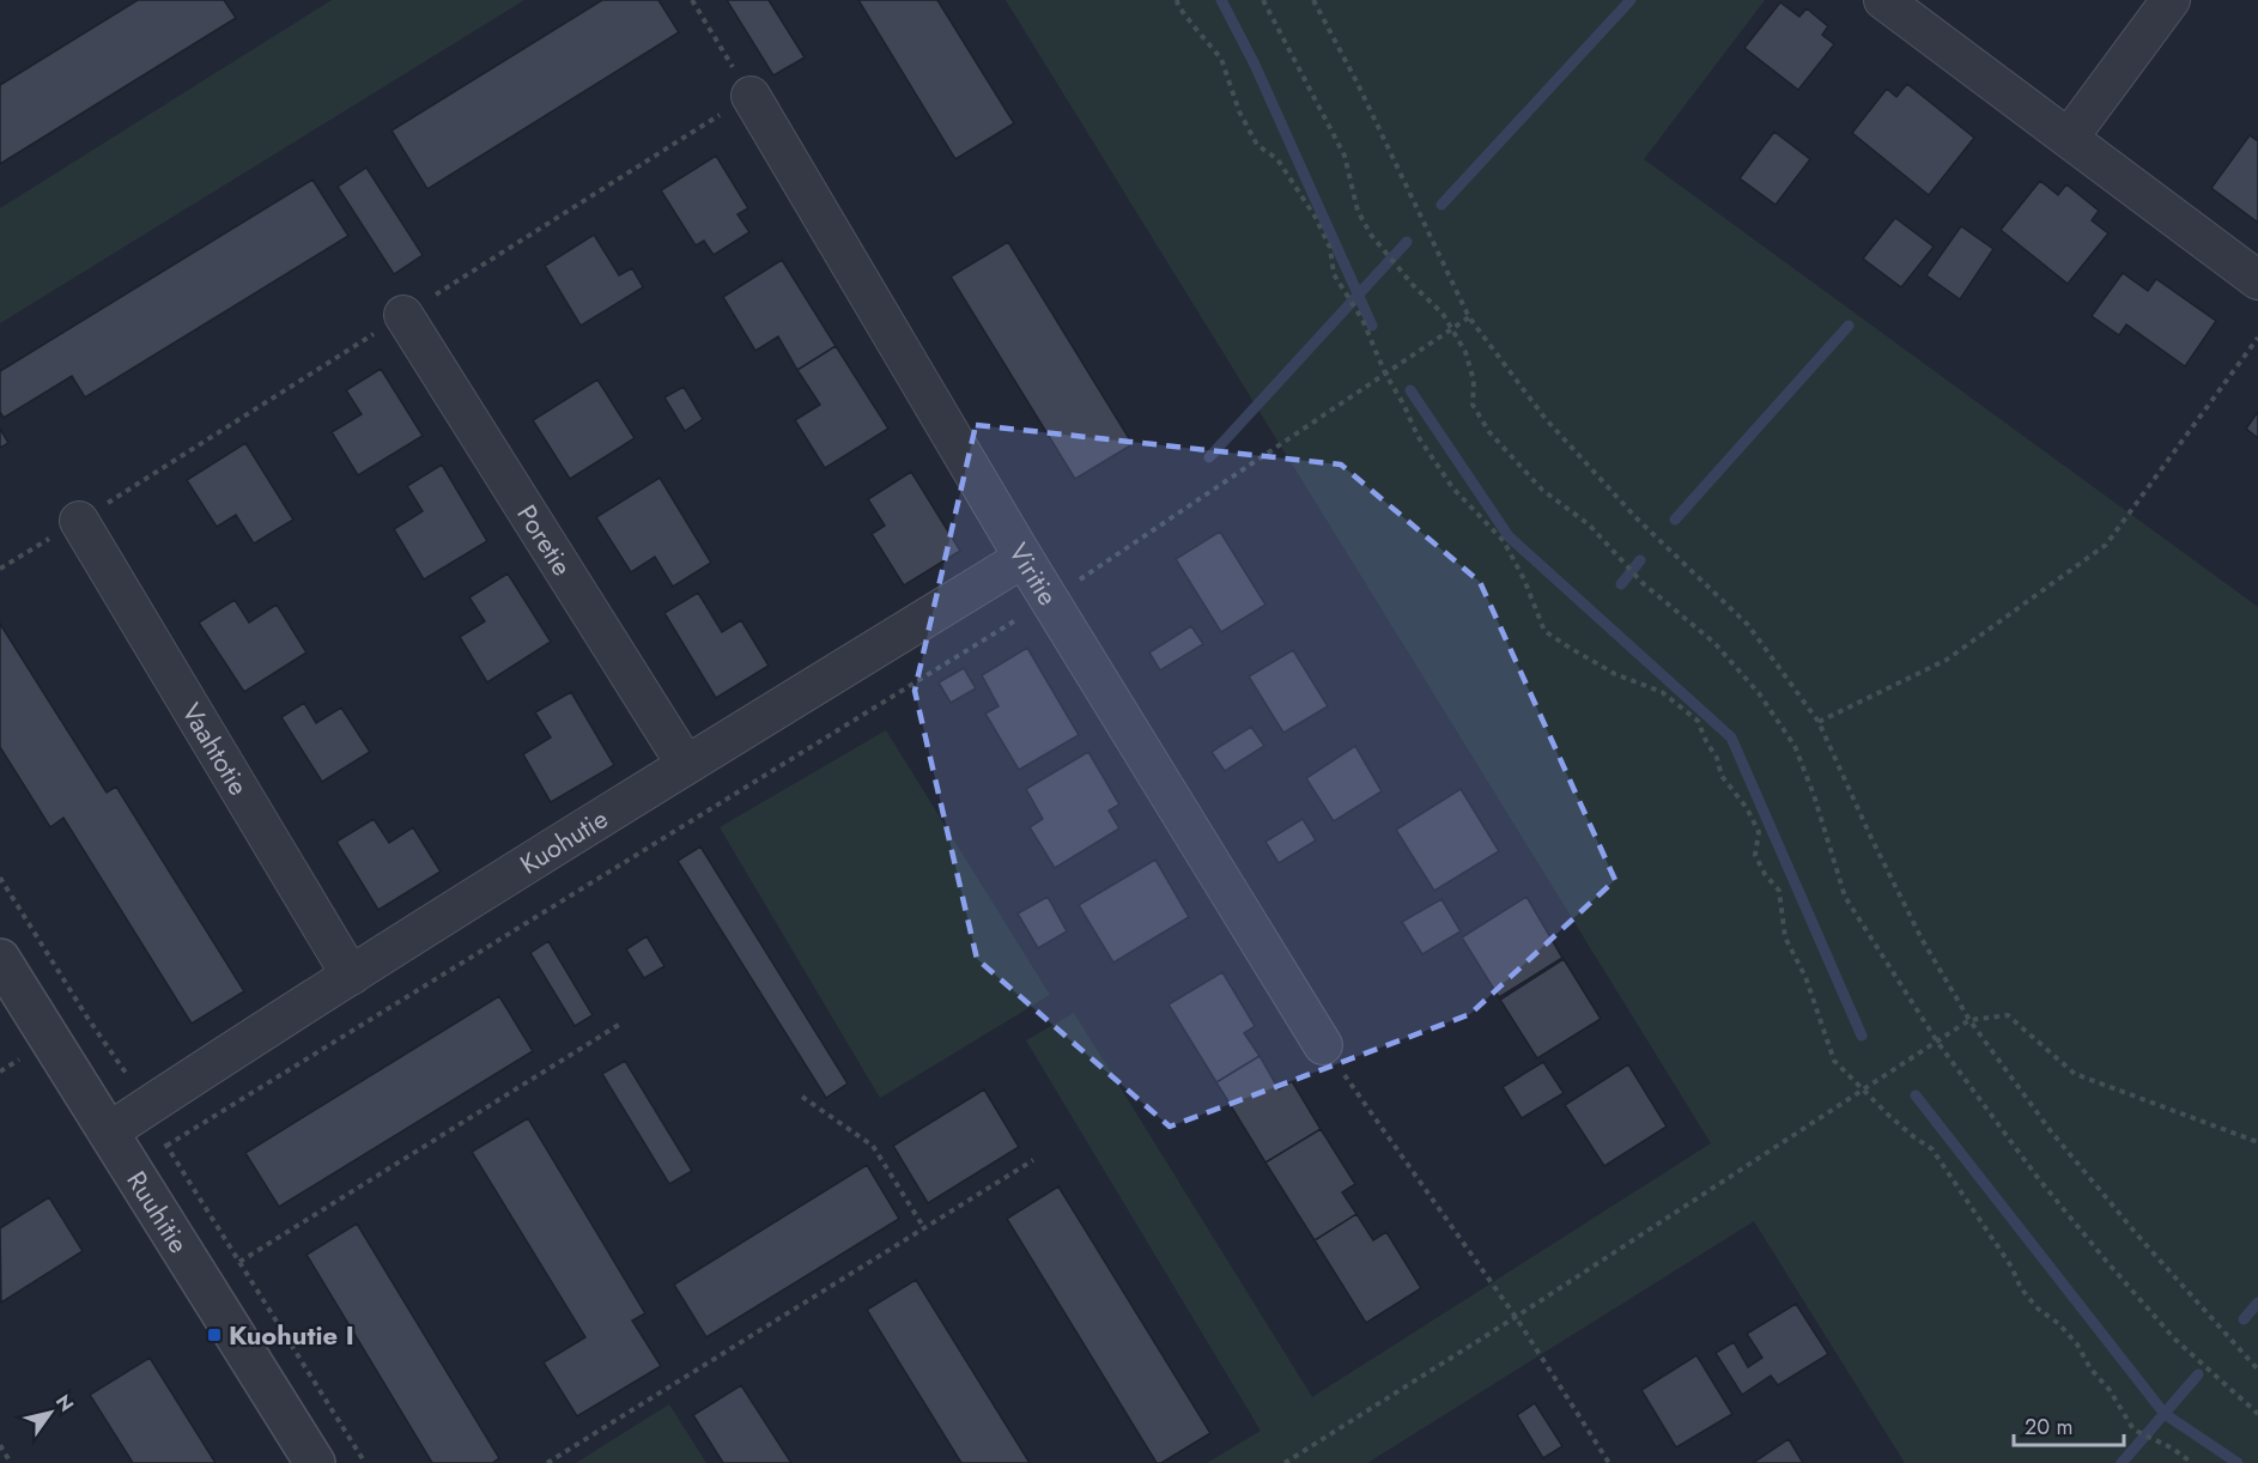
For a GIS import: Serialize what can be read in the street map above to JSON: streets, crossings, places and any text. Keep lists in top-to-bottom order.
{
  "streets": {
    "street": [
      "Poretie",
      "Viritie",
      "Vaahtotie",
      "Kuohutie",
      "Ruuhitie"
    ]
  },
  "crossings": [
    ["Poretie", "Kuohutie"],
    ["Viritie", "Kuohutie"],
    ["Vaahtotie", "Kuohutie"],
    ["Kuohutie", "Ruuhitie"]
  ],
  "places": {
    "transit": ["Kuohutie I"]
  },
  "scale_bar": "20 m",
  "north": "top right"
}
